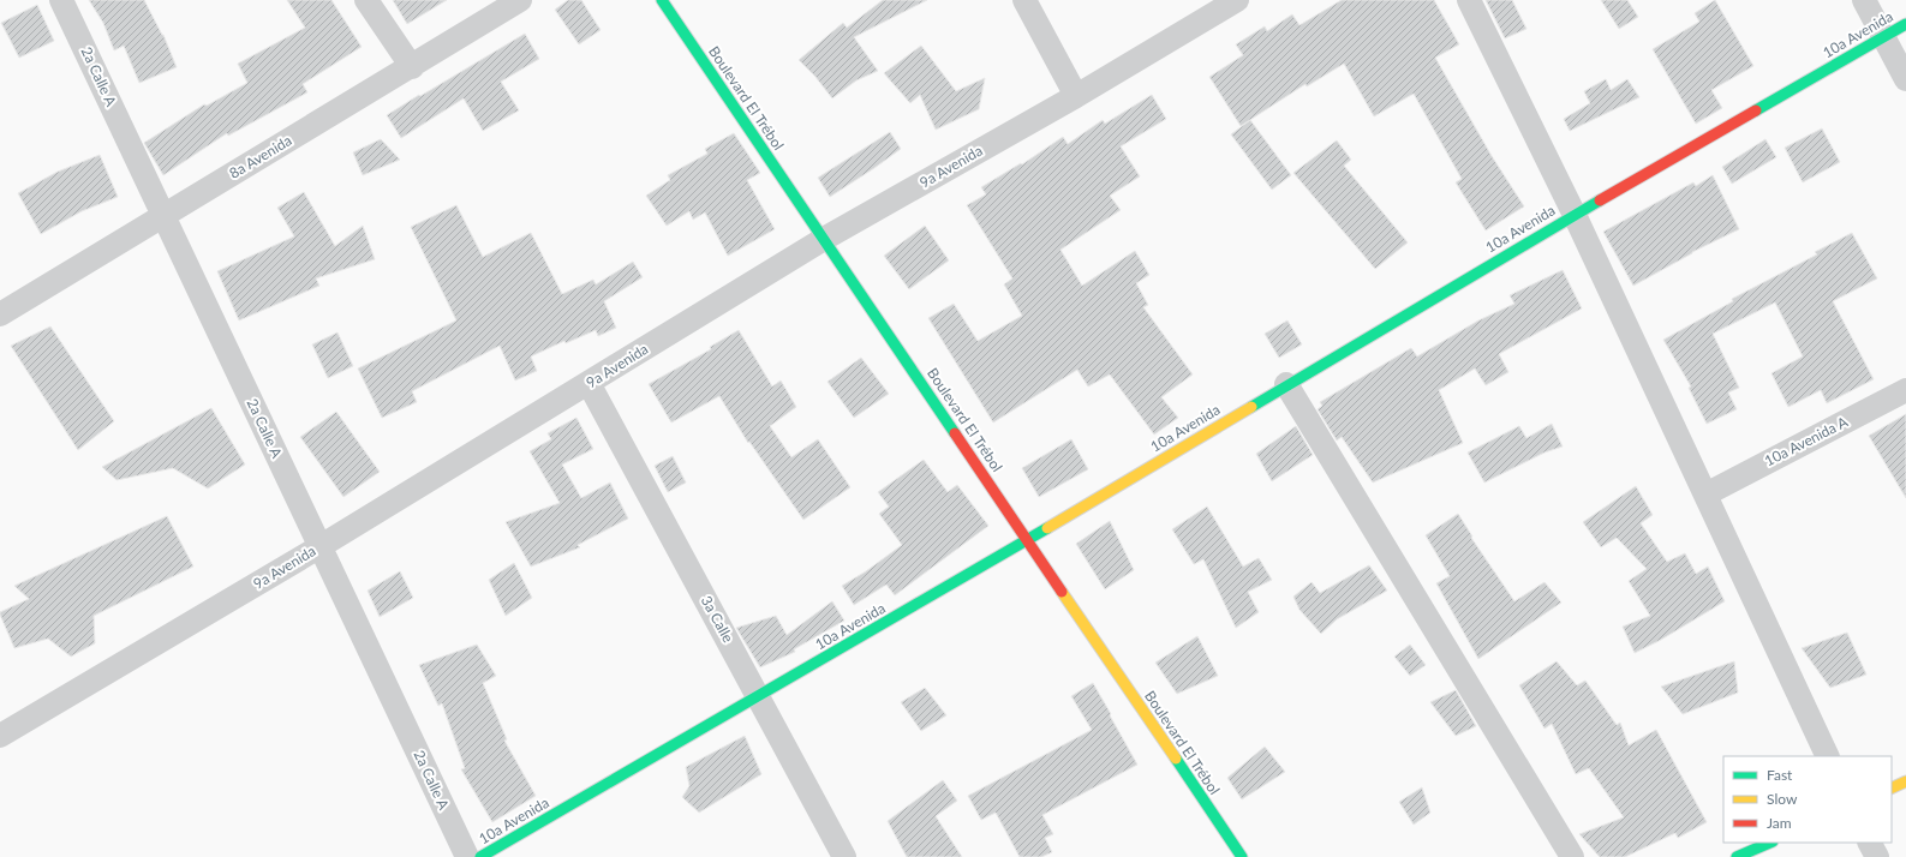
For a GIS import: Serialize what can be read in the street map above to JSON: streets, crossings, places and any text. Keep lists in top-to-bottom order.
{
  "streets": {
    "street": [
      "10a Avenida",
      "2a Calle A",
      "Boulevard El Trébol",
      "8a Avenida",
      "9a Avenida",
      "10a Avenida A",
      "3a Calle"
    ]
  },
  "crossings": [
    ["10a Avenida", "Boulevard El Trébol"],
    ["10a Avenida", "3a Calle"],
    ["2a Calle A", "8a Avenida"],
    ["2a Calle A", "9a Avenida"],
    ["Boulevard El Trébol", "9a Avenida"],
    ["9a Avenida", "3a Calle"]
  ],
  "legend": ["Fast", "Slow", "Jam"]
}
